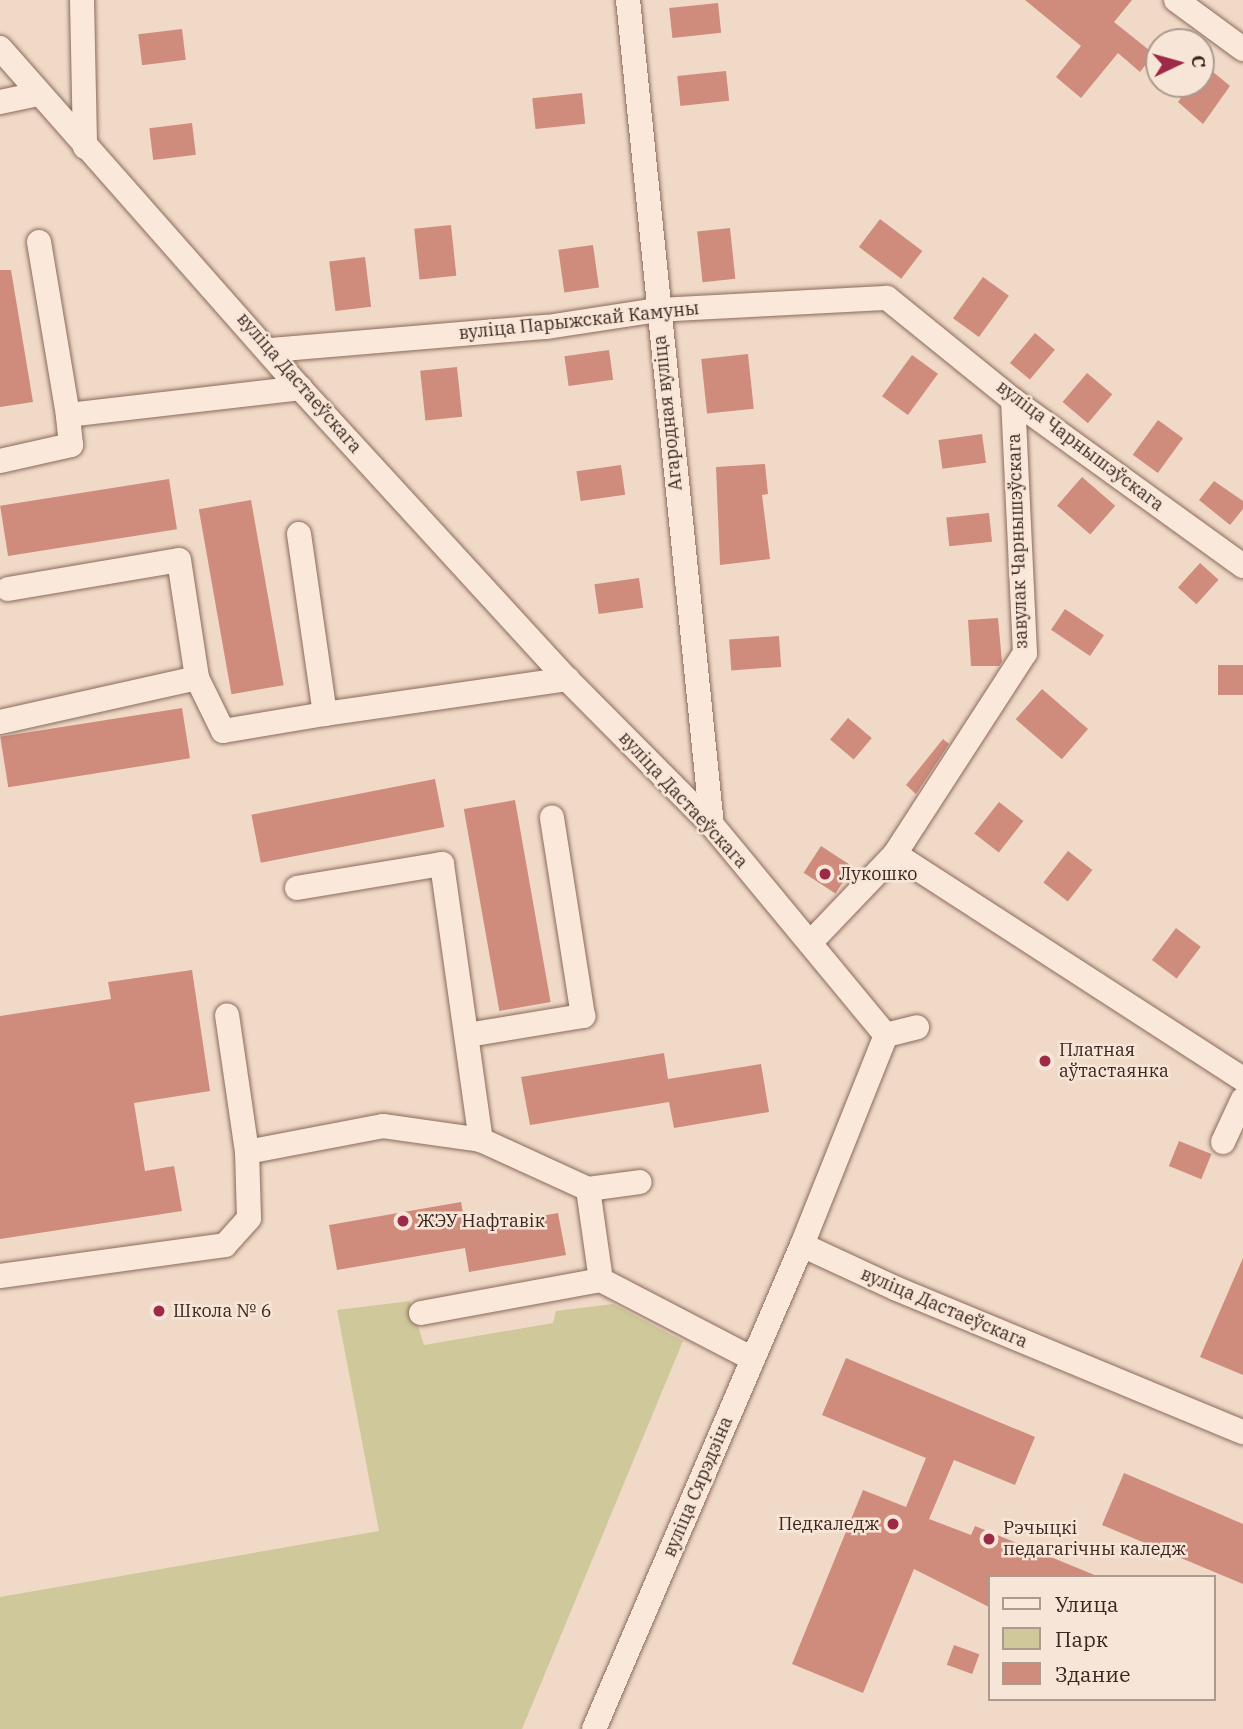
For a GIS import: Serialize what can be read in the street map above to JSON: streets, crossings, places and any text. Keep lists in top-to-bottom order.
{
  "streets": {
    "street": [
      "вуліца Парыжскай Камуны",
      "вуліца Дастаеўскага",
      "Агародная вуліца",
      "вуліца Чарнышэўскага",
      "завулак Чарнышэўскага",
      "вуліца Сярэдзіна"
    ]
  },
  "crossings": [
    ["вуліца Парыжскай Камуны", "вуліца Дастаеўскага"],
    ["вуліца Парыжскай Камуны", "Агародная вуліца"],
    ["вуліца Парыжскай Камуны", "вуліца Чарнышэўскага"],
    ["вуліца Дастаеўскага", "Агародная вуліца"],
    ["вуліца Дастаеўскага", "завулак Чарнышэўскага"],
    ["вуліца Дастаеўскага", "вуліца Сярэдзіна"],
    ["вуліца Чарнышэўскага", "завулак Чарнышэўскага"]
  ],
  "places": [
    "Лукошко",
    "Платная аўтастаянка",
    "ЖЭУ Нафтавік",
    "Школа № 6",
    "Педкаледж",
    "Рэчыцкі педагагічны каледж"
  ],
  "legend": ["Улица", "Парк", "Здание"],
  "north": "right"
}
